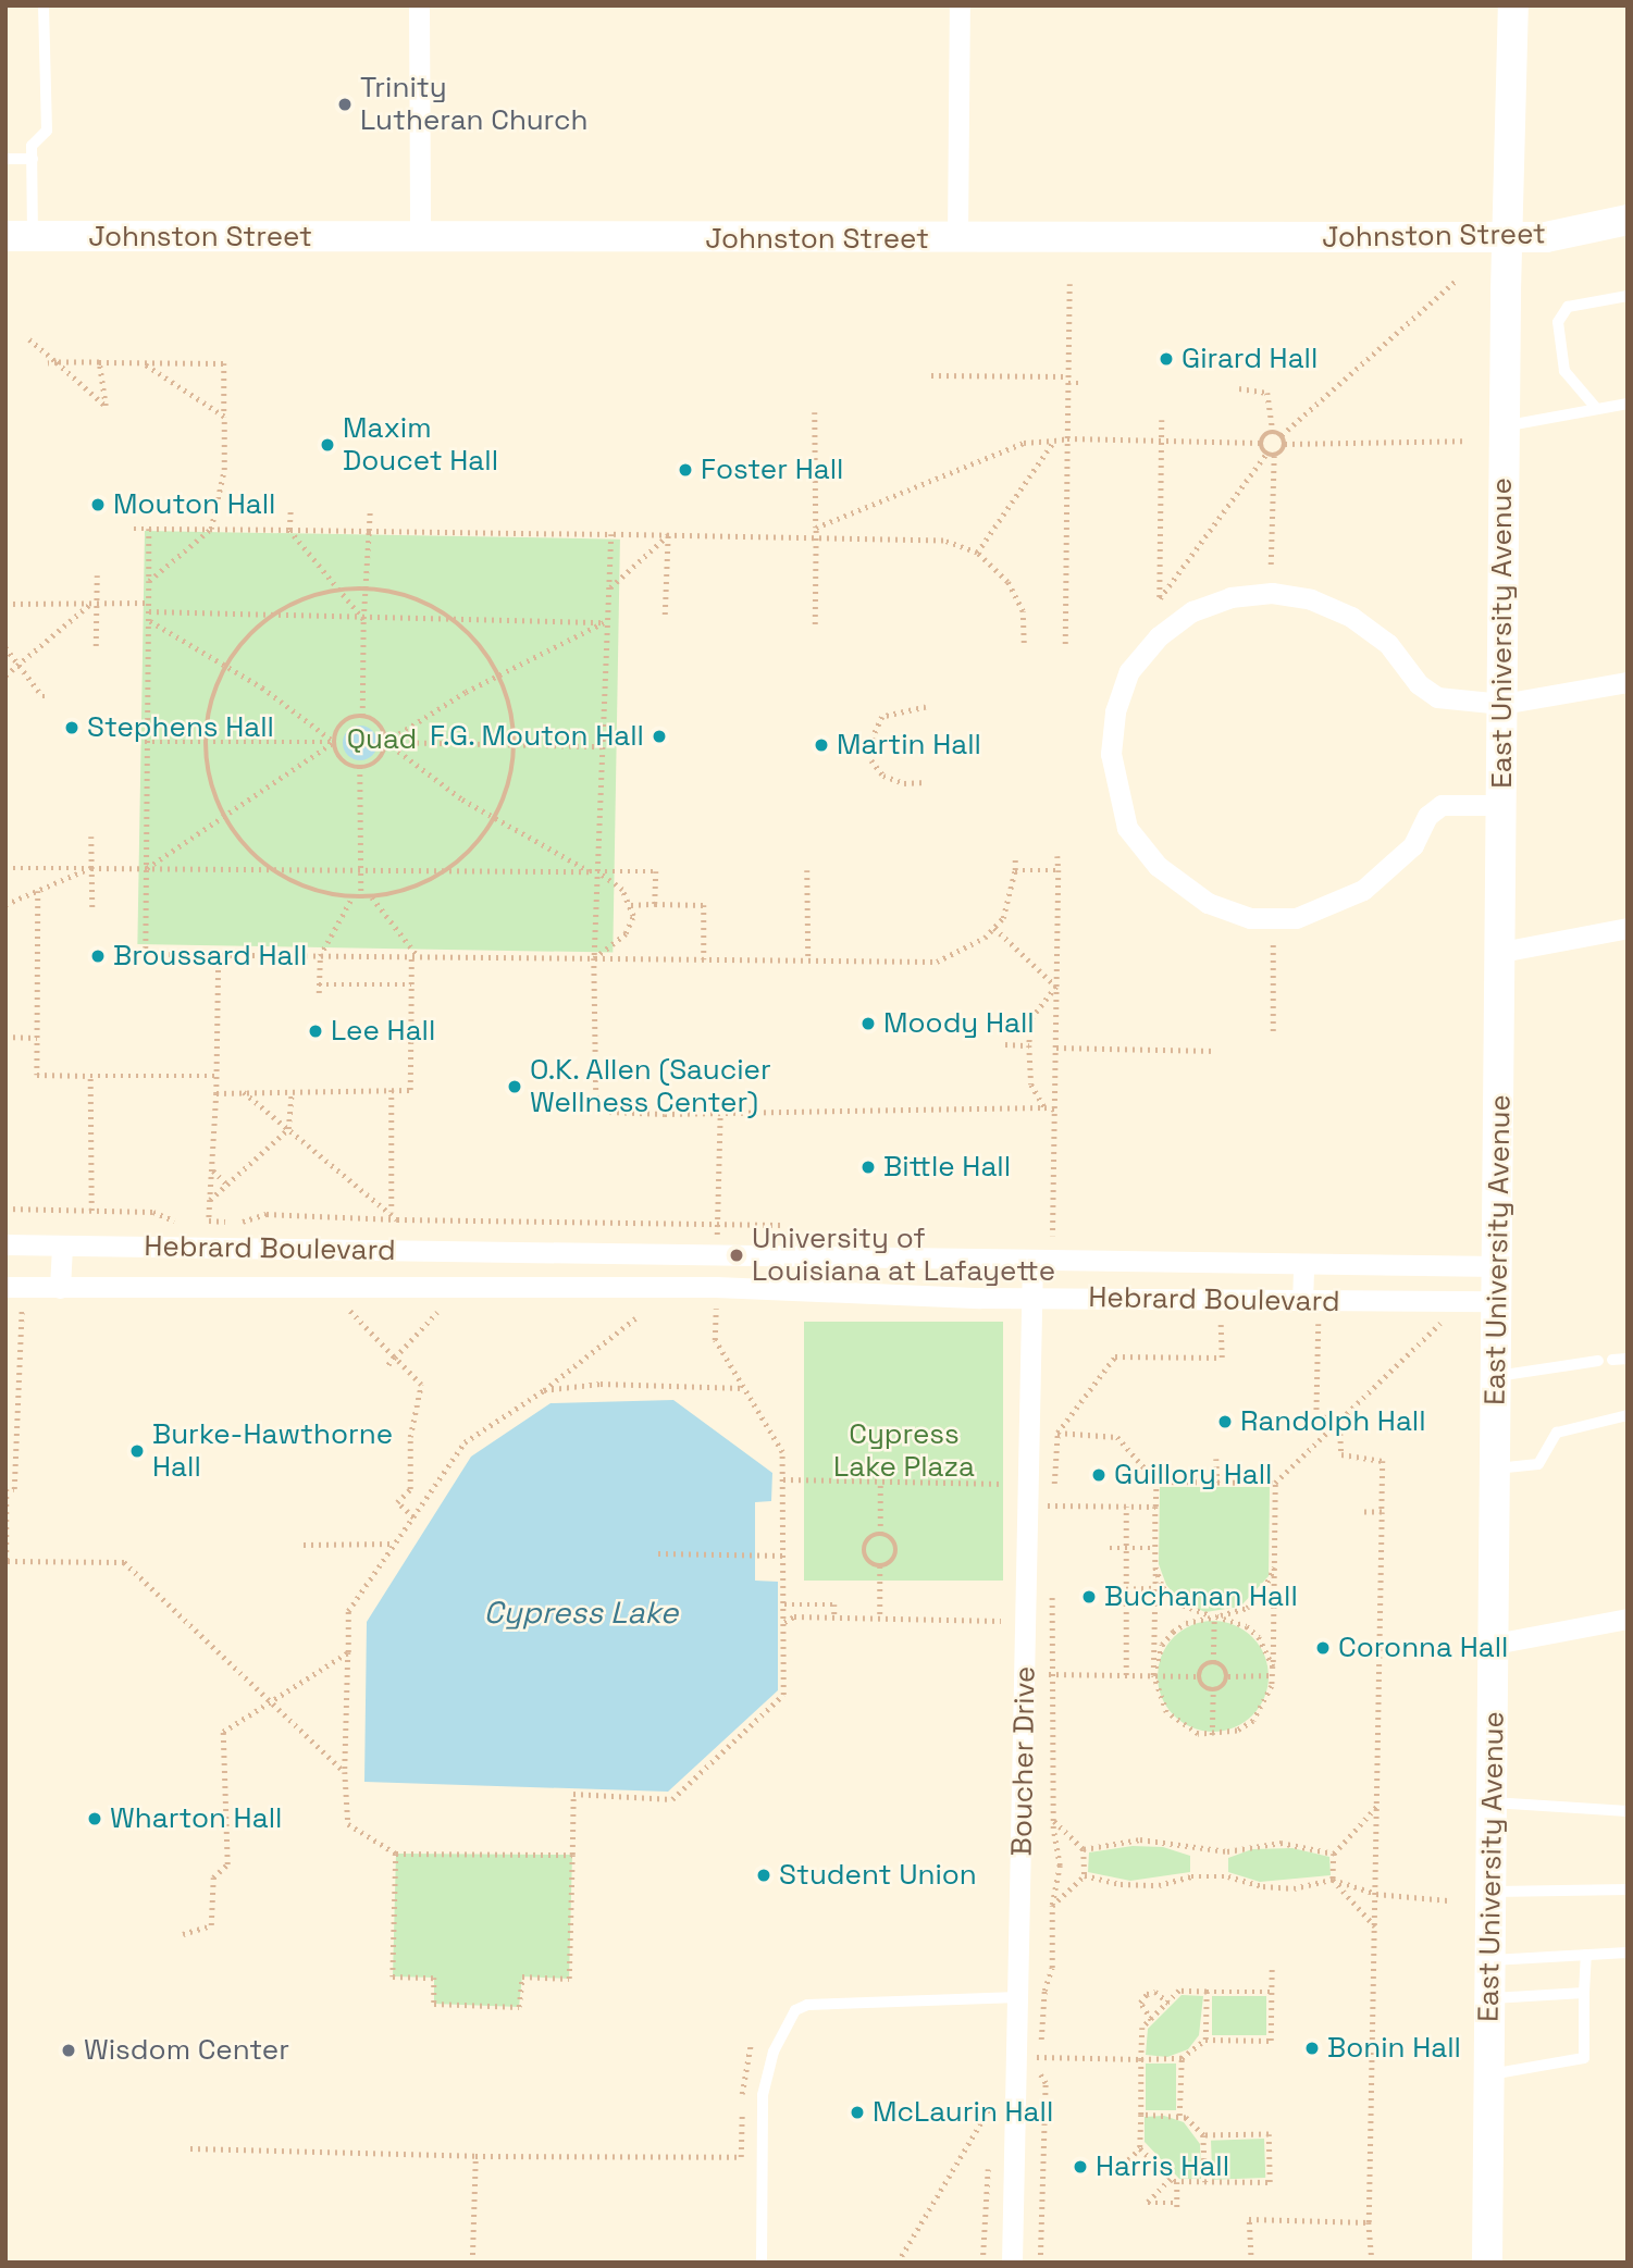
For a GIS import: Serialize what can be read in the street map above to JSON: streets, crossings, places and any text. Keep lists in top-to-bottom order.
{
  "streets": {
    "main road": ["Johnston Street", "East University Avenue"],
    "street": ["Hebrard Boulevard", "Boucher Drive"]
  },
  "crossings": [
    ["Johnston Street", "East University Avenue"],
    ["East University Avenue", "Hebrard Boulevard"],
    ["Hebrard Boulevard", "Boucher Drive"]
  ],
  "water": ["Cypress Lake"],
  "parks": ["Quad", "Cypress Lake Plaza"],
  "places": [
    "Trinity Lutheran Church",
    "Girard Hall",
    "Maxim Doucet Hall",
    "Foster Hall",
    "Mouton Hall",
    "Stephens Hall",
    "F.G. Mouton Hall",
    "Martin Hall",
    "Broussard Hall",
    "Moody Hall",
    "Lee Hall",
    "O.K. Allen (Saucier Wellness Center)",
    "Bittle Hall",
    "University of Louisiana at Lafayette",
    "Randolph Hall",
    "Burke-Hawthorne Hall",
    "Guillory Hall",
    "Buchanan Hall",
    "Coronna Hall",
    "Wharton Hall",
    "Student Union",
    "Bonin Hall",
    "Wisdom Center",
    "McLaurin Hall",
    "Harris Hall"
  ]
}
